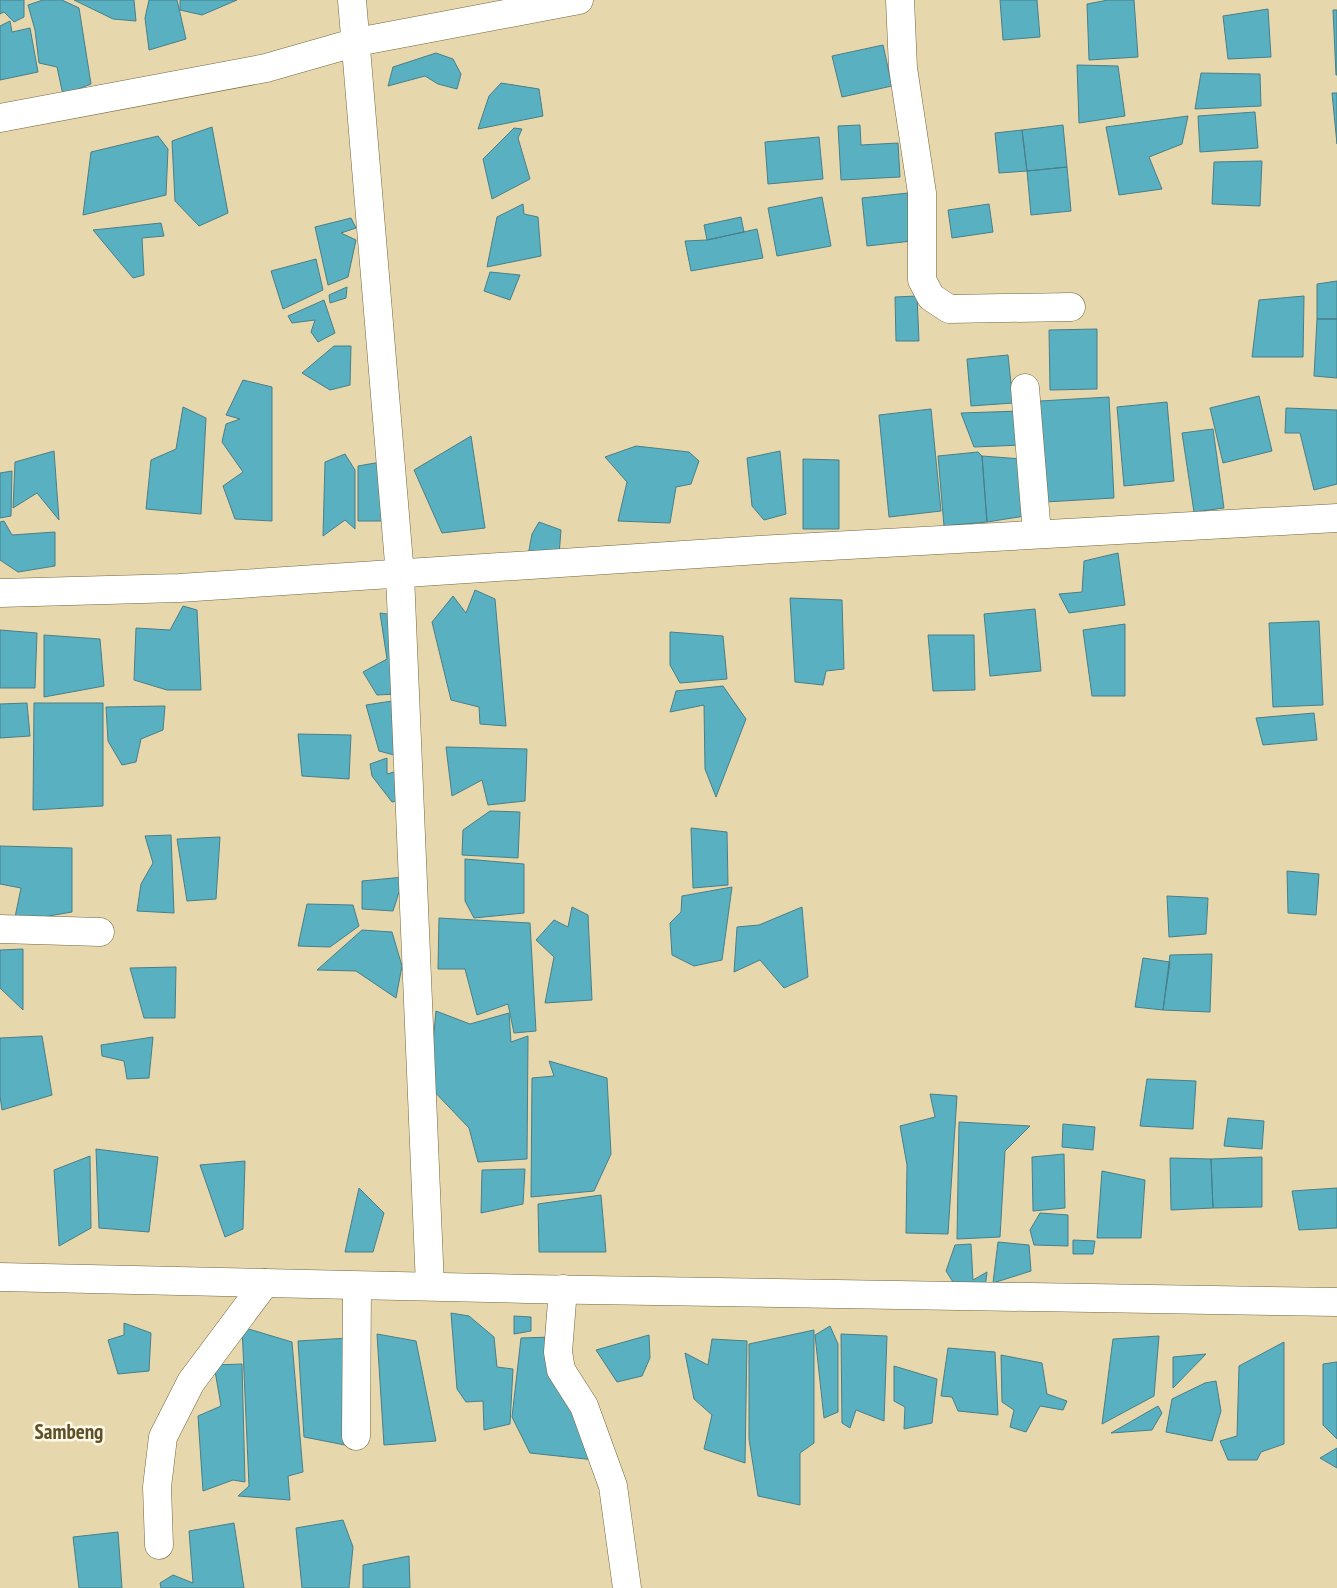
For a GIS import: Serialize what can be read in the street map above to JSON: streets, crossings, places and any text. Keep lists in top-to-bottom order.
{
  "districts": ["Sambeng"]
}
